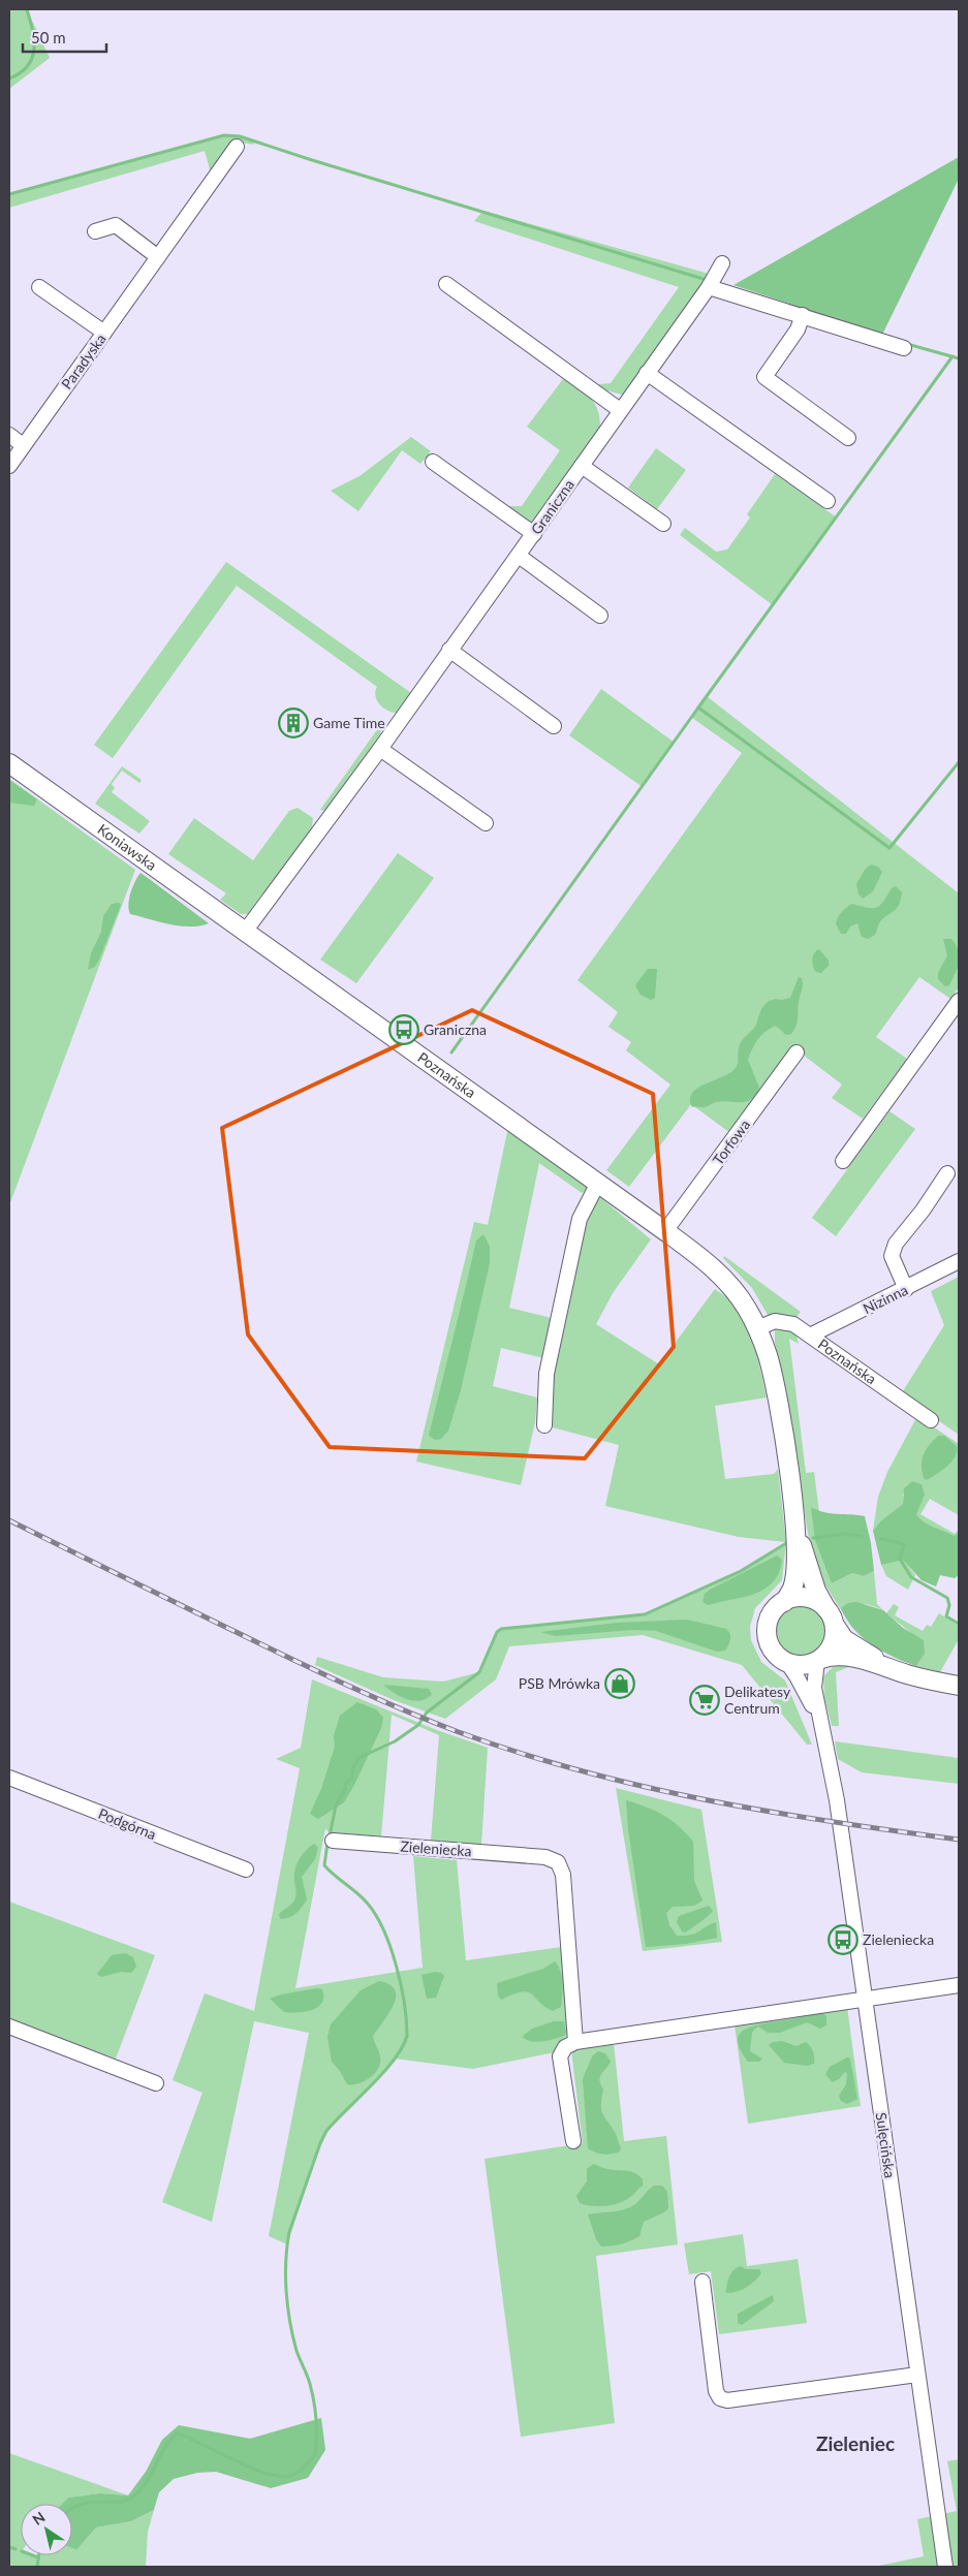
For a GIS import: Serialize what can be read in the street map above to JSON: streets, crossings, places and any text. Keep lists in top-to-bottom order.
{
  "streets": {
    "main road": ["Koniawska", "Poznańska"],
    "street": [
      "Paradyska",
      "Graniczna",
      "Torfowa",
      "Nizinna",
      "Podgórna",
      "Zieleniecka",
      "Sulęcińska"
    ]
  },
  "crossings": [
    ["Graniczna", "Koniawska"],
    ["Graniczna", "Poznańska"],
    ["Koniawska", "Poznańska"],
    ["Poznańska", "Torfowa"],
    ["Poznańska", "Nizinna"],
    ["Poznańska", "Sulęcińska"]
  ],
  "districts": ["Zieleniec"],
  "places": {
    "building": ["Game Time"],
    "bus stop": ["Graniczna", "Zieleniecka"],
    "shop": ["PSB Mrówka"],
    "supermarket": ["Delikatesy Centrum"]
  },
  "scale_bar": "50 m",
  "north": "top left"
}
